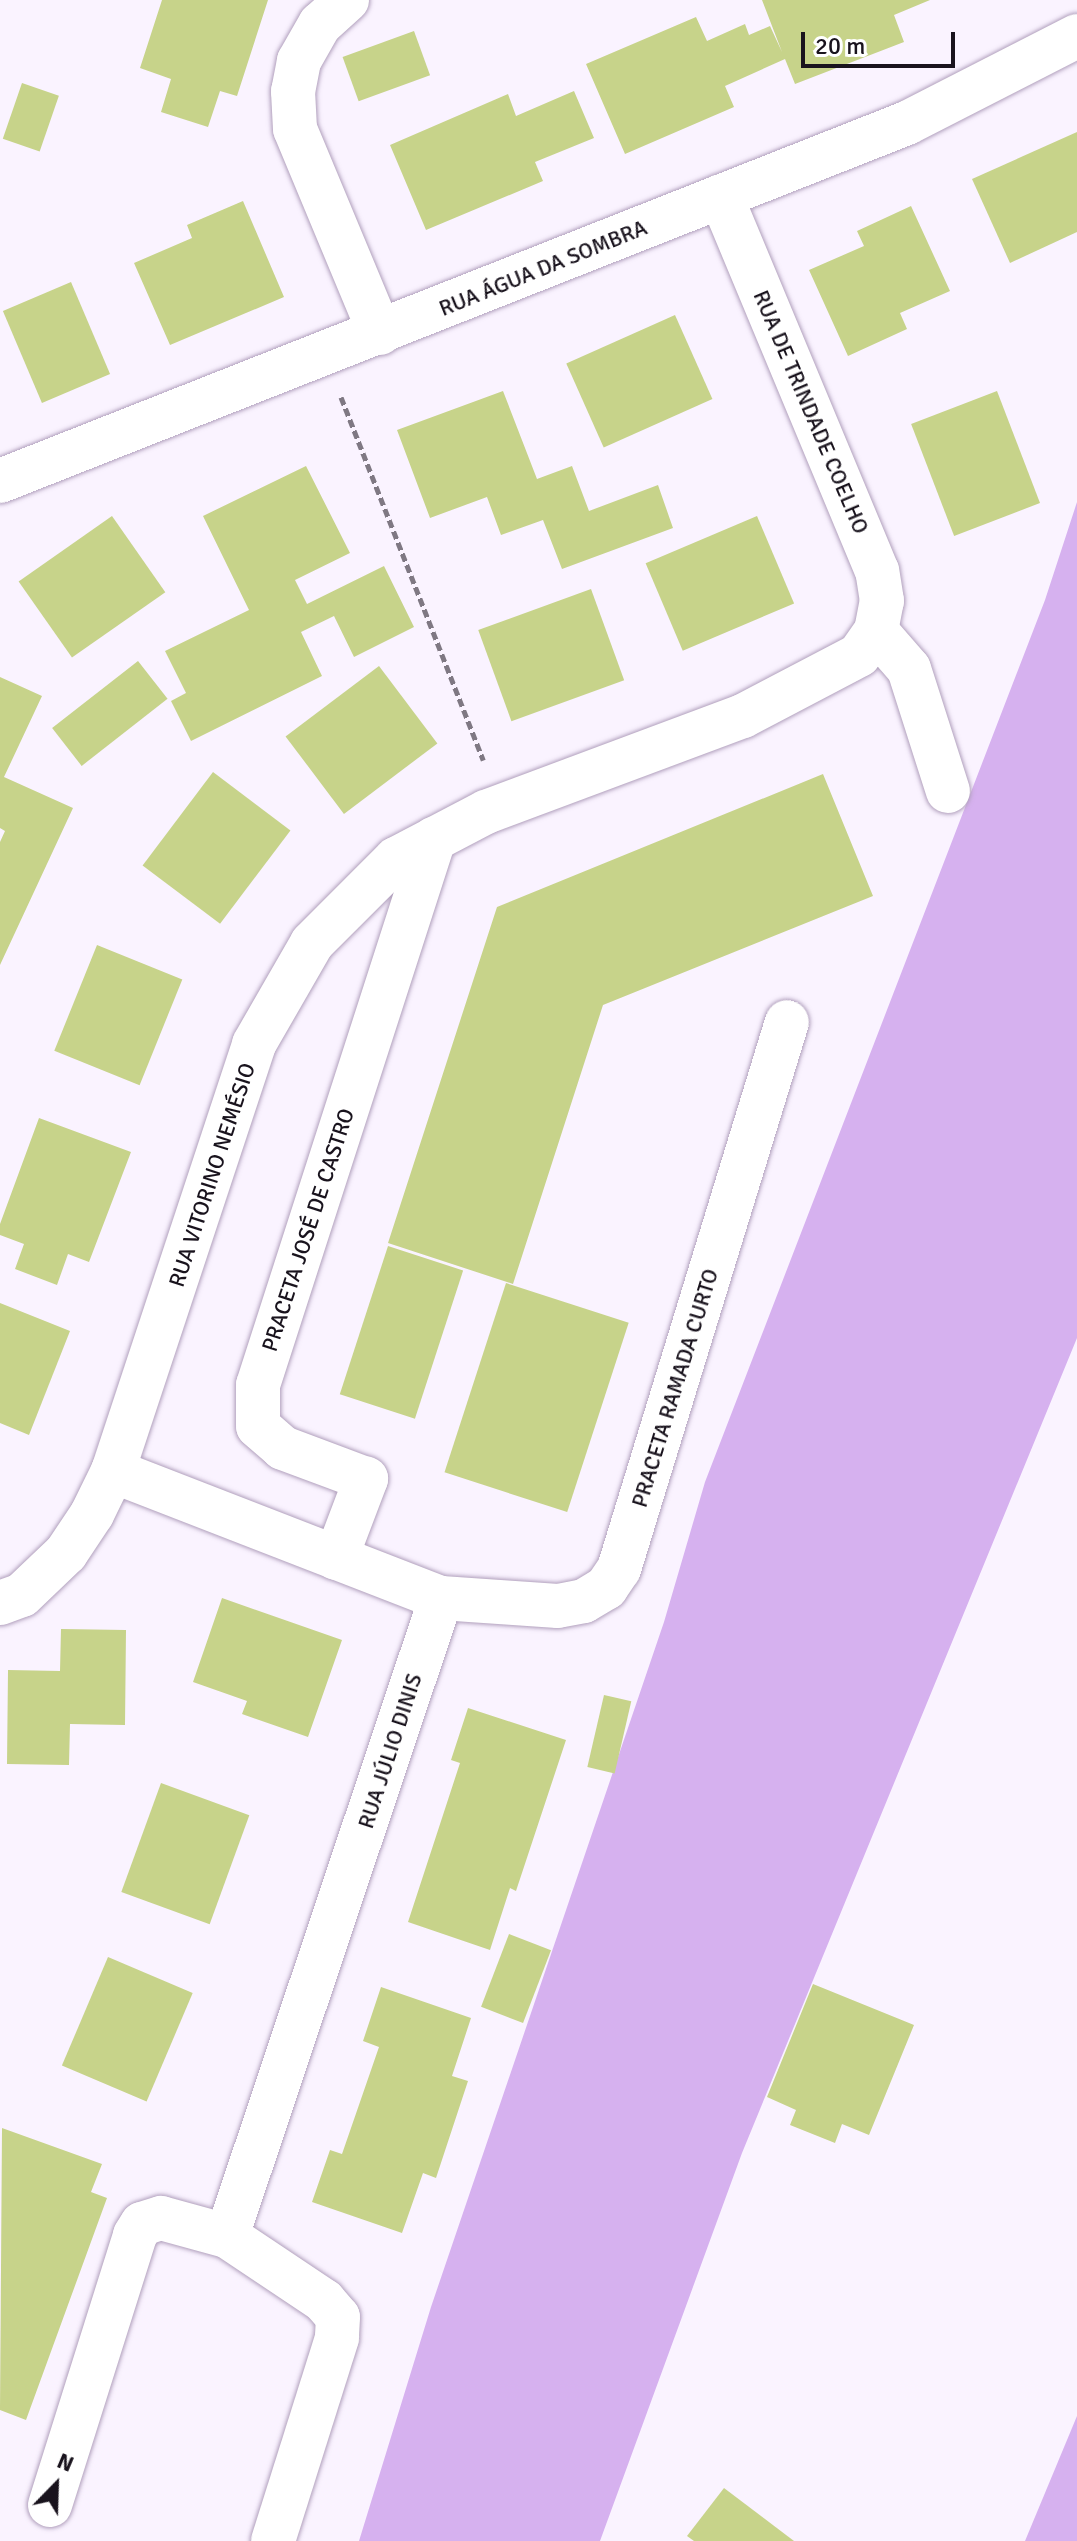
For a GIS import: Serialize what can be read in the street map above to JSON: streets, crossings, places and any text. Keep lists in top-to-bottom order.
{
  "streets": {
    "street": [
      "RUA ÁGUA DA SOMBRA",
      "RUA DE TRINDADE COELHO",
      "RUA VITORINO NEMÉSIO",
      "PRACETA JOSÉ DE CASTRO",
      "PRACETA RAMADA CURTO",
      "RUA JÚLIO DINIS"
    ]
  },
  "crossings": [
    ["RUA ÁGUA DA SOMBRA", "RUA DE TRINDADE COELHO"],
    ["RUA VITORINO NEMÉSIO", "PRACETA JOSÉ DE CASTRO"],
    ["PRACETA RAMADA CURTO", "RUA JÚLIO DINIS"]
  ],
  "scale_bar": "20 m",
  "north": "top right"
}
